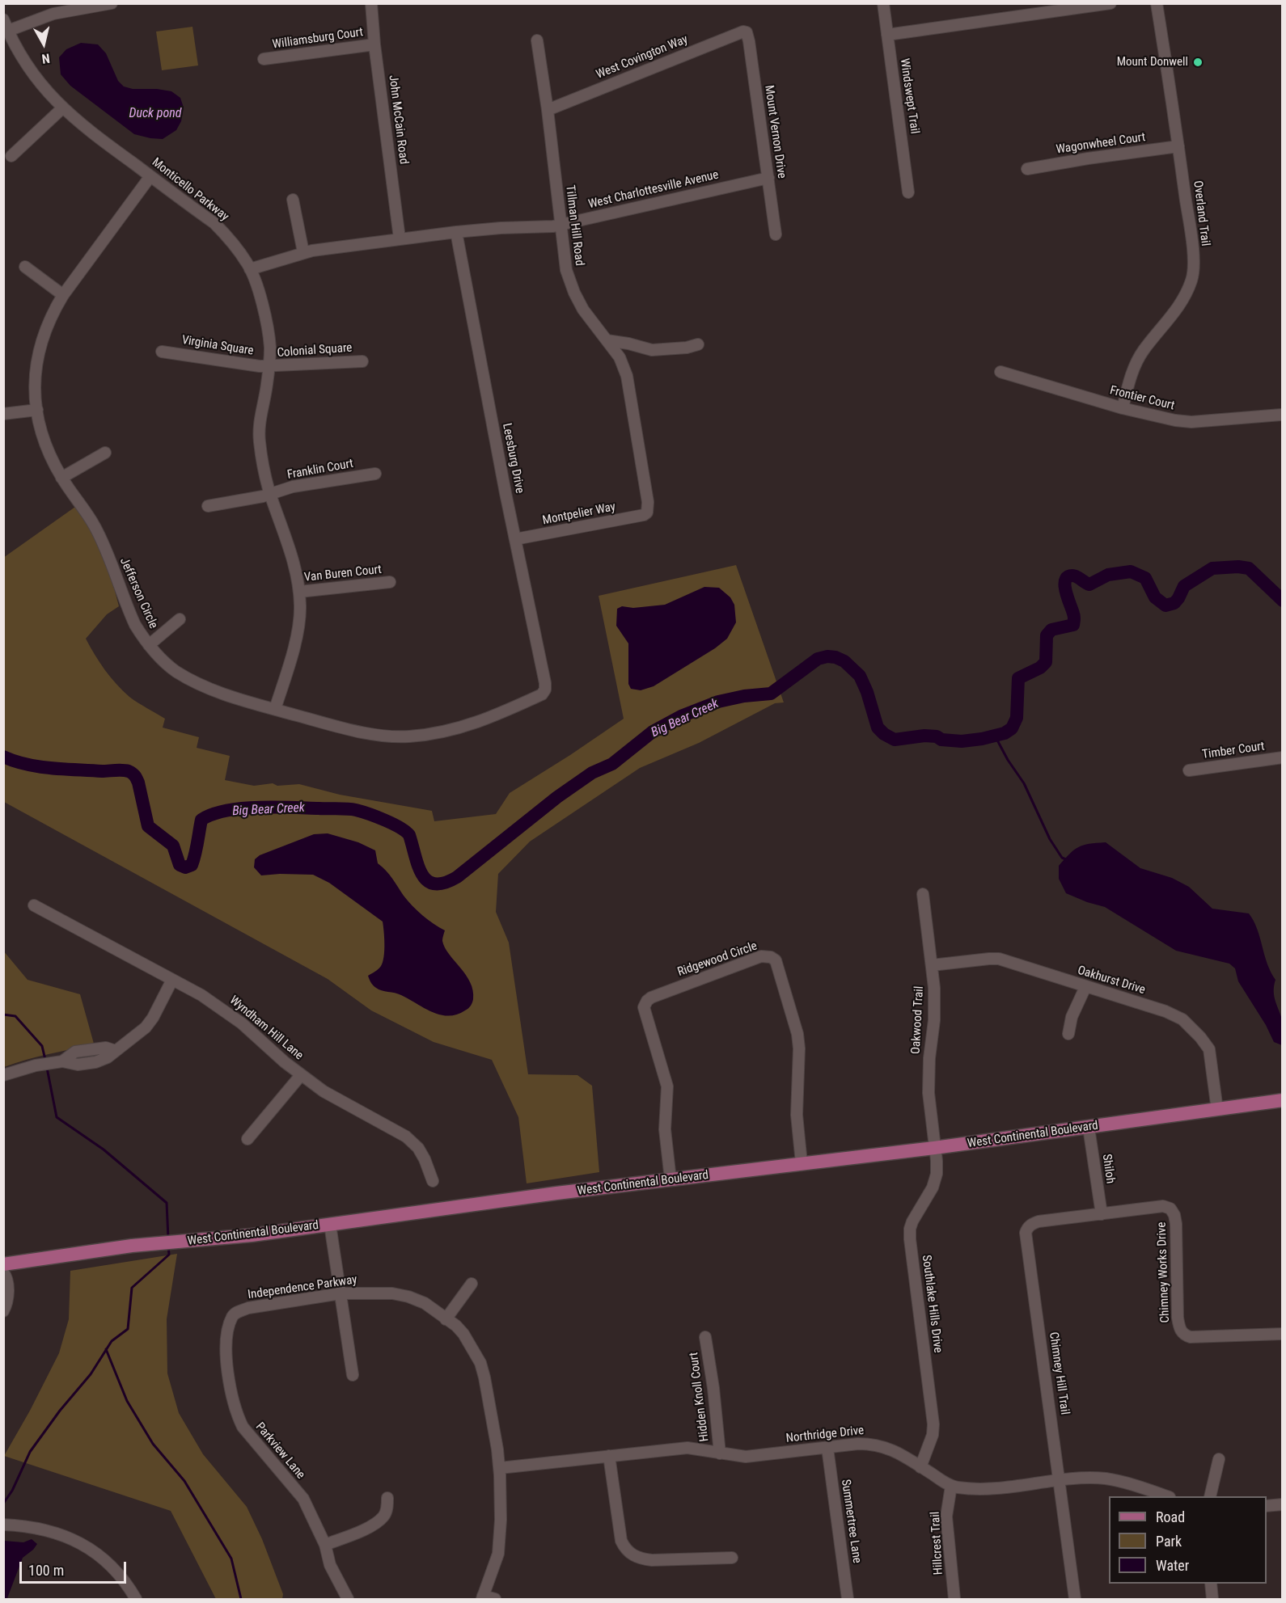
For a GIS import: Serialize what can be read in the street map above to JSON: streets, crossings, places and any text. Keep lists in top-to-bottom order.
{
  "streets": {
    "main road": ["West Continental Boulevard"],
    "street": [
      "Williamsburg Court",
      "West Covington Way",
      "Windswept Trail",
      "John McCain Road",
      "Mount Vernon Drive",
      "Wagonwheel Court",
      "Monticello Parkway",
      "West Charlottesville Avenue",
      "Overland Trail",
      "Tillman Hill Road",
      "Virginia Square",
      "Colonial Square",
      "Frontier Court",
      "Leesburg Drive",
      "Franklin Court",
      "Montpelier Way",
      "Van Buren Court",
      "Jefferson Circle",
      "Timber Court",
      "Ridgewood Circle",
      "Oakhurst Drive",
      "Oakwood Trail",
      "Wyndham Hill Lane",
      "Shiloh",
      "Chimney Works Drive",
      "Independence Parkway",
      "Southlake Hills Drive",
      "Chimney Hill Trail",
      "Hidden Knoll Court",
      "Northridge Drive",
      "Parkview Lane",
      "Summertree Lane",
      "Hillcrest Trail"
    ]
  },
  "crossings": [
    ["Williamsburg Court", "John McCain Road"],
    ["West Covington Way", "Mount Vernon Drive"],
    ["West Covington Way", "Tillman Hill Road"],
    ["John McCain Road", "West Charlottesville Avenue"],
    ["Mount Vernon Drive", "West Charlottesville Avenue"],
    ["Wagonwheel Court", "Overland Trail"],
    ["Monticello Parkway", "West Charlottesville Avenue"],
    ["Monticello Parkway", "Virginia Square"],
    ["Monticello Parkway", "Colonial Square"],
    ["Monticello Parkway", "Franklin Court"],
    ["Monticello Parkway", "Van Buren Court"],
    ["Monticello Parkway", "Jefferson Circle"],
    ["West Charlottesville Avenue", "Tillman Hill Road"],
    ["West Charlottesville Avenue", "Leesburg Drive"],
    ["Overland Trail", "Frontier Court"],
    ["Tillman Hill Road", "Montpelier Way"],
    ["Virginia Square", "Colonial Square"],
    ["Leesburg Drive", "Montpelier Way"],
    ["Leesburg Drive", "Jefferson Circle"],
    ["Ridgewood Circle", "West Continental Boulevard"],
    ["Oakhurst Drive", "Oakwood Trail"],
    ["Oakhurst Drive", "West Continental Boulevard"],
    ["Oakwood Trail", "West Continental Boulevard"],
    ["Oakwood Trail", "Southlake Hills Drive"],
    ["West Continental Boulevard", "Shiloh"],
    ["West Continental Boulevard", "Southlake Hills Drive"],
    ["Shiloh", "Chimney Works Drive"],
    ["Shiloh", "Chimney Hill Trail"],
    ["Chimney Works Drive", "Chimney Hill Trail"],
    ["Independence Parkway", "Northridge Drive"],
    ["Independence Parkway", "Parkview Lane"],
    ["Southlake Hills Drive", "Northridge Drive"],
    ["Chimney Hill Trail", "Northridge Drive"],
    ["Hidden Knoll Court", "Northridge Drive"],
    ["Northridge Drive", "Summertree Lane"],
    ["Northridge Drive", "Hillcrest Trail"]
  ],
  "water": ["Duck pond", "Big Bear Creek"],
  "places": ["Mount Donwell"],
  "legend": ["Road", "Park", "Water"],
  "scale_bar": "100 m",
  "north": "bottom"
}
